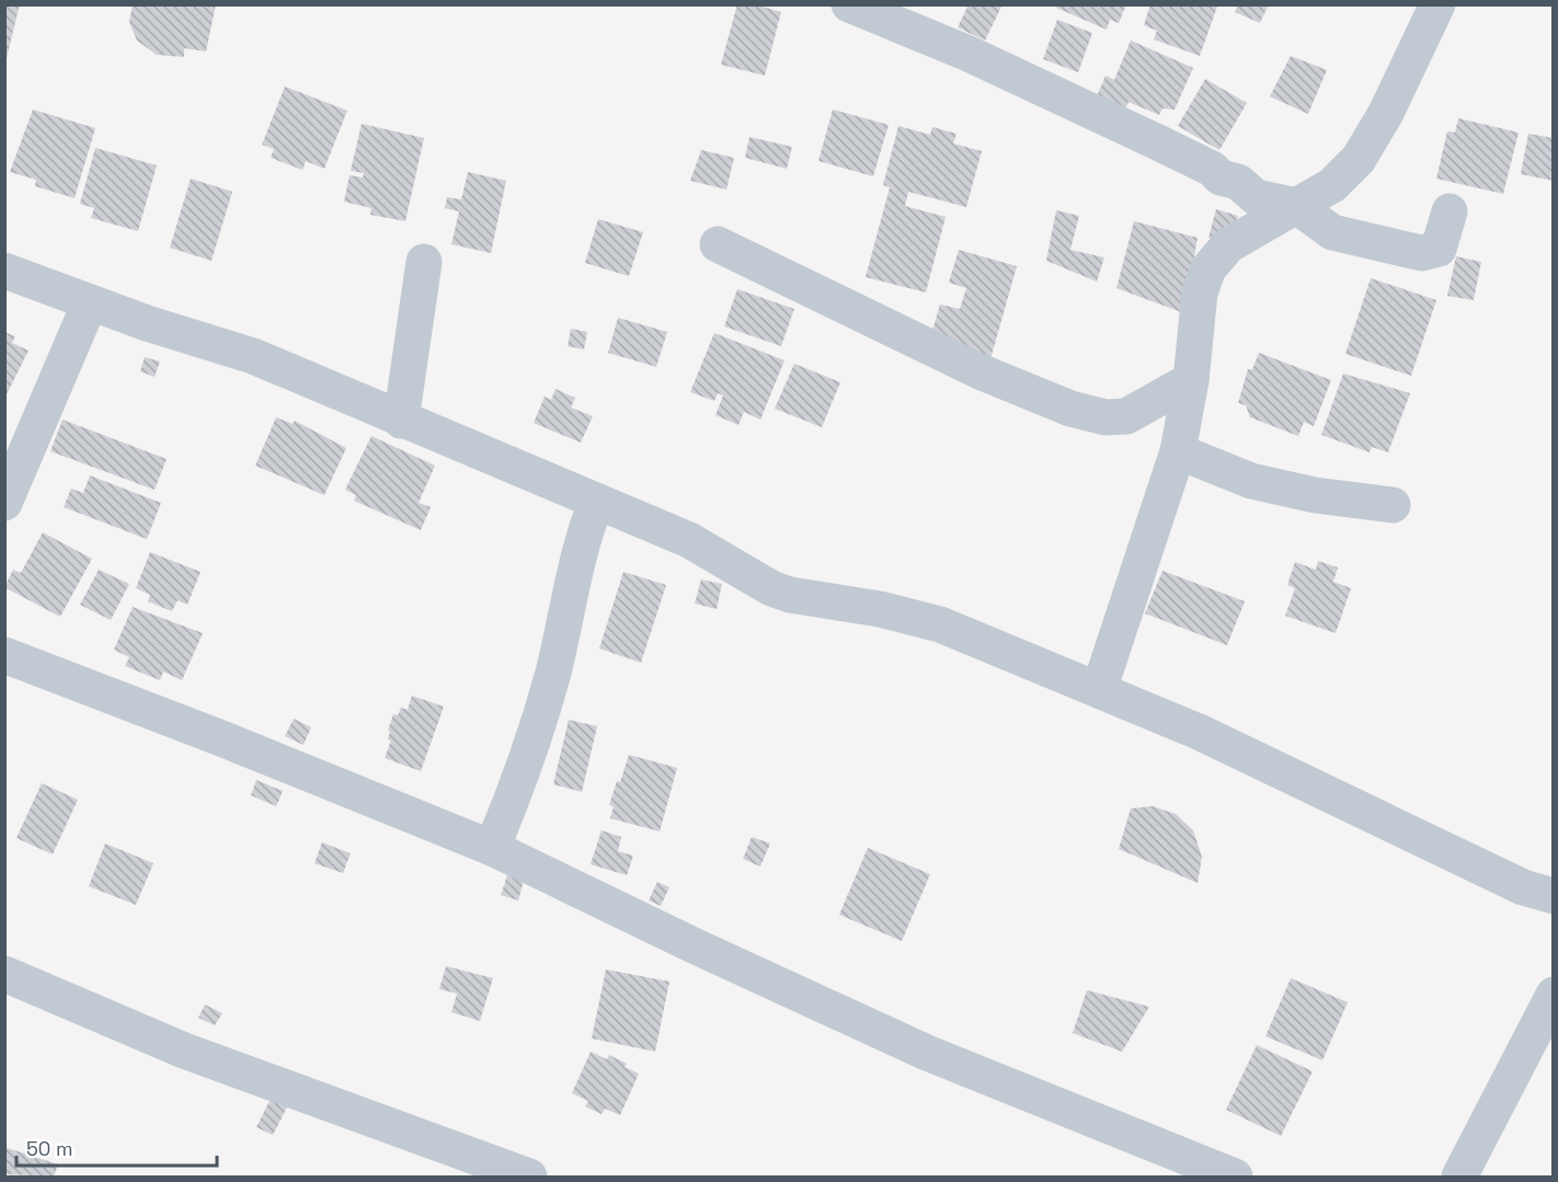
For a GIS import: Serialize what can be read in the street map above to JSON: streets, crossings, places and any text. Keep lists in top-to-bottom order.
{
  "scale_bar": "50 m"
}
